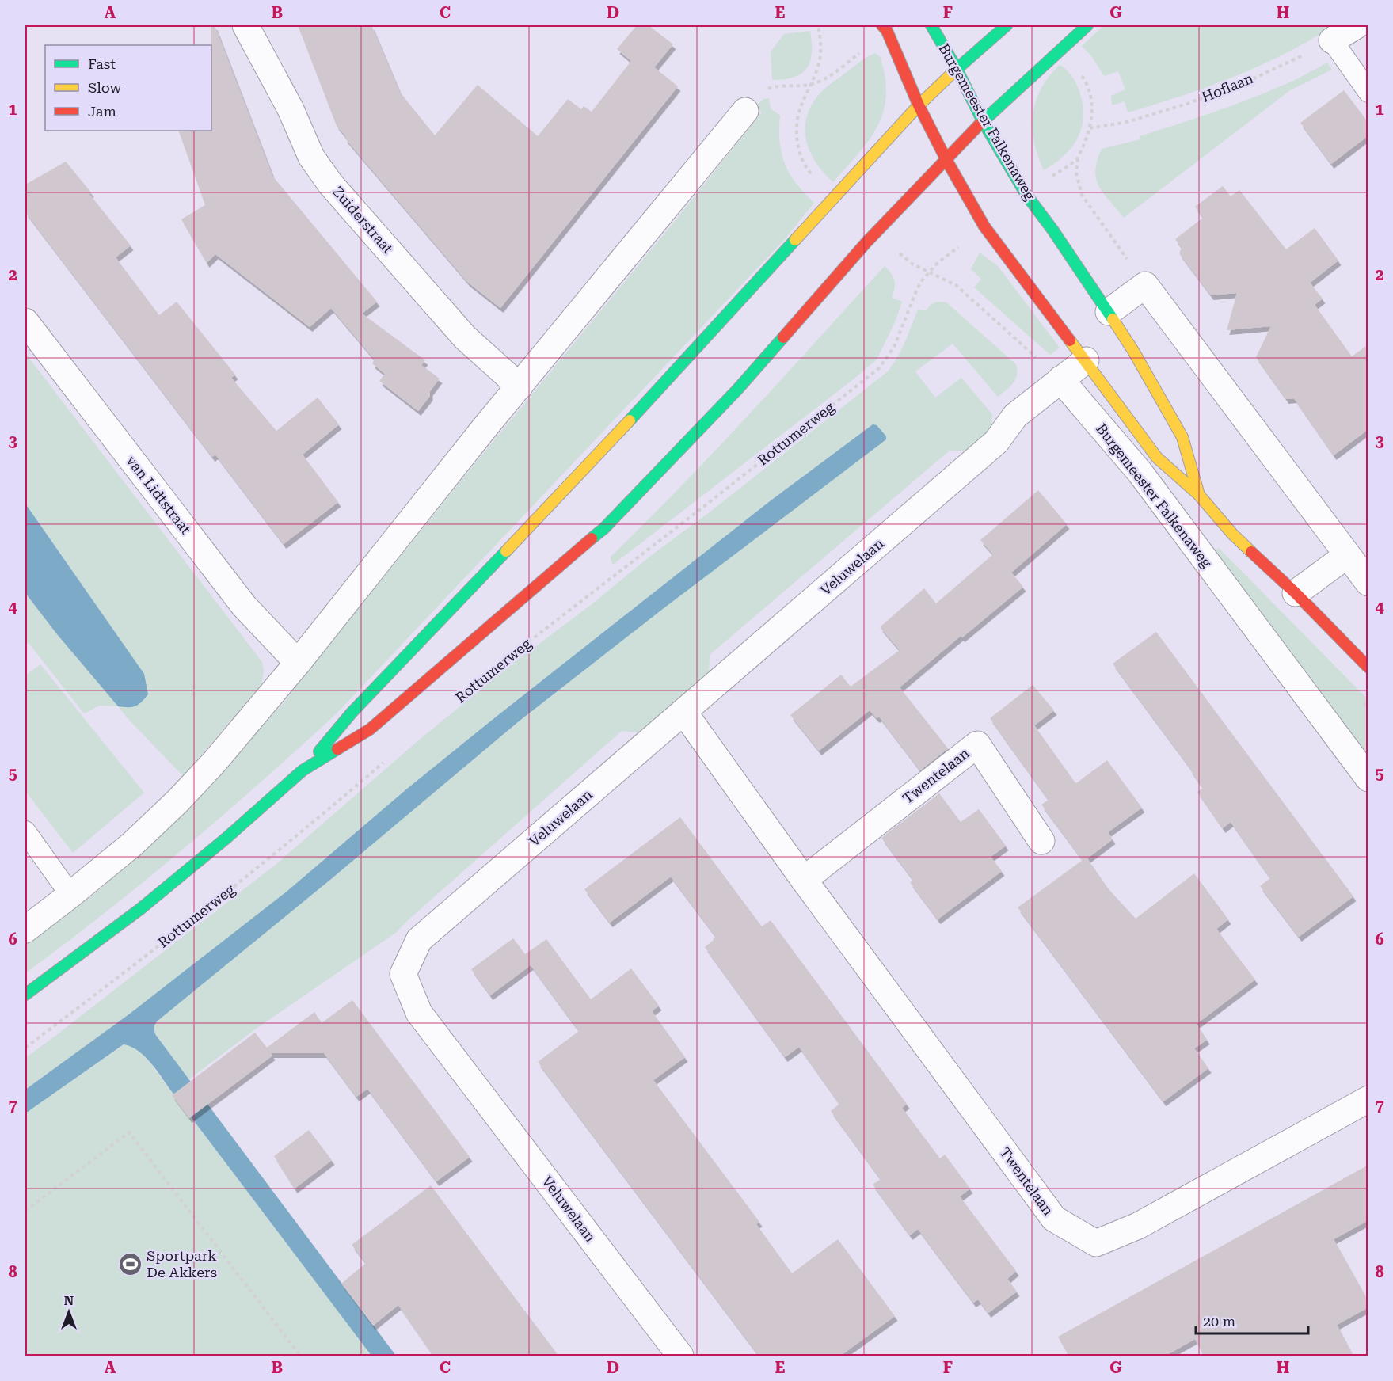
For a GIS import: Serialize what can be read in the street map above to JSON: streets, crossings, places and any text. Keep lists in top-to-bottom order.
{
  "streets": {
    "main road": ["Burgemeester Falkenaweg"],
    "street": [
      "Zuiderstraat",
      "van Lidtstraat",
      "Veluwelaan",
      "Twentelaan"
    ],
    "path": ["Hoflaan", "Rottumerweg"]
  },
  "crossings": [
    ["Burgemeester Falkenaweg", "Veluwelaan"],
    ["Veluwelaan", "Twentelaan"]
  ],
  "places": {
    "sports": ["Sportpark De Akkers"]
  },
  "legend": ["Fast", "Slow", "Jam"],
  "scale_bar": "20 m",
  "north": "top",
  "grid": {
    "columns": [
      "A",
      "B",
      "C",
      "D",
      "E",
      "F",
      "G",
      "H"
    ],
    "rows": [
      "1",
      "2",
      "3",
      "4",
      "5",
      "6",
      "7",
      "8"
    ]
  }
}
